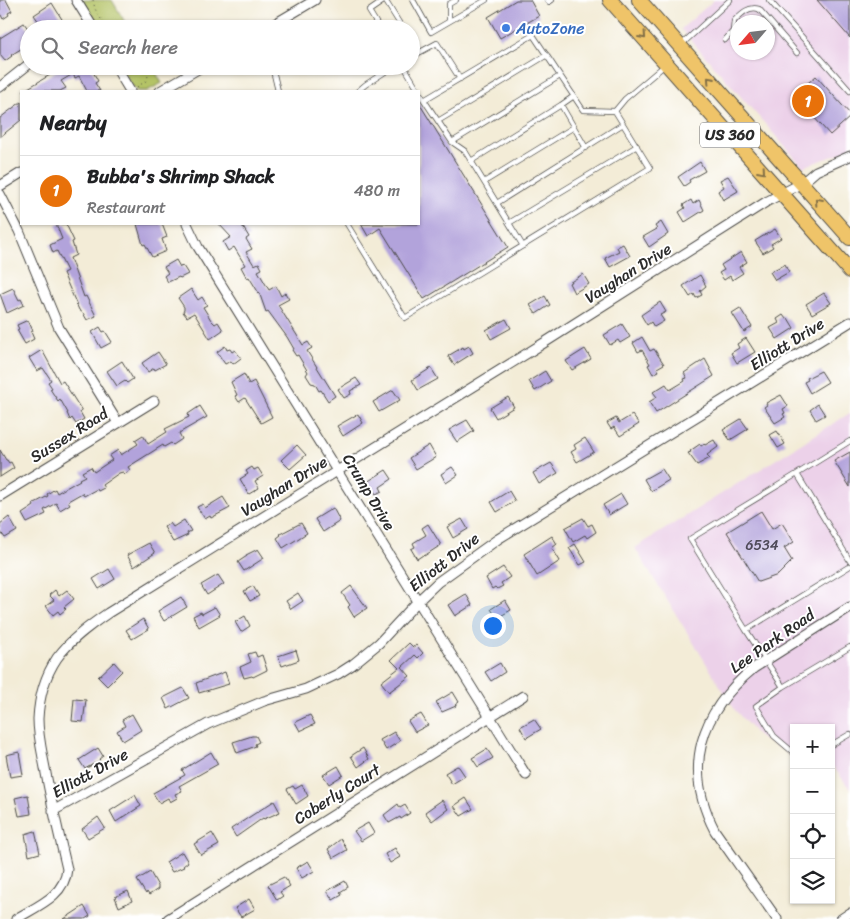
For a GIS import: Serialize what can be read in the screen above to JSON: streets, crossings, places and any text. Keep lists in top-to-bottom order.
{
  "streets": {
    "highway": ["US 360"],
    "street": [
      "Vaughan Drive",
      "Elliott Drive",
      "Sussex Road",
      "Crump Drive",
      "Lee Park Road",
      "Coberly Court"
    ]
  },
  "crossings": [
    ["US 360", "Vaughan Drive"],
    ["Vaughan Drive", "Elliott Drive"],
    ["Vaughan Drive", "Crump Drive"],
    ["Elliott Drive", "Crump Drive"],
    ["Crump Drive", "Coberly Court"]
  ],
  "places": ["AutoZone"],
  "house_numbers": ["6534"],
  "north": "bottom left",
  "page": {
    "search": "Search here",
    "pins": "1",
    "heading": "Nearby",
    "list": [
      {
        "mark": "1",
        "name": "Bubba's Shrimp Shack",
        "note": "Restaurant",
        "value": "480 m"
      }
    ],
    "map_buttons": ["+", "−"]
  }
}
